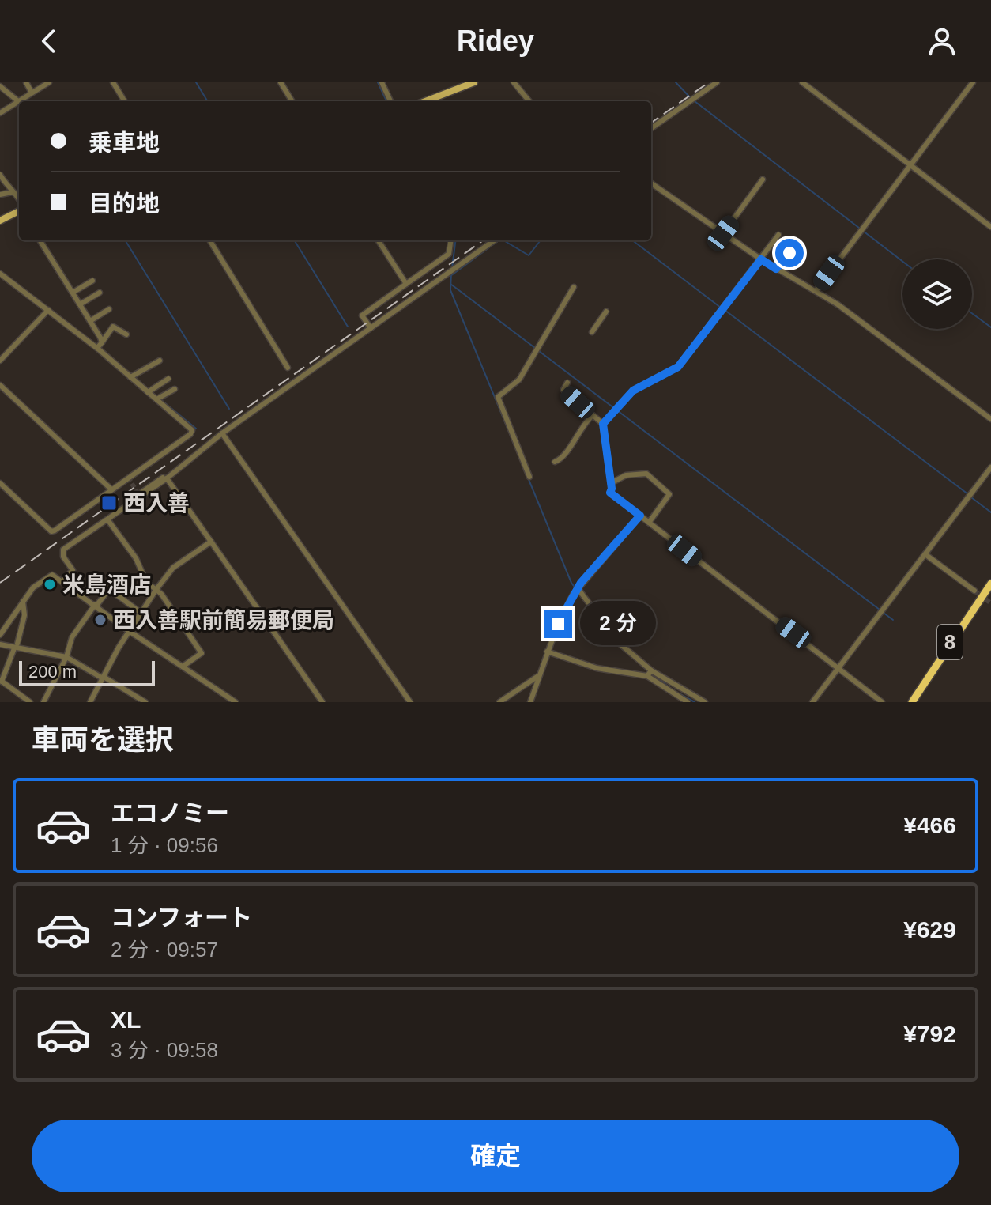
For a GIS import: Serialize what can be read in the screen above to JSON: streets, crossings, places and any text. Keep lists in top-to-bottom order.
{
  "streets": {
    "highway": ["8"]
  },
  "places": {
    "transit": ["西入善"],
    "other": ["米島酒店", "西入善駅前簡易郵便局"]
  },
  "scale_bar": "200 m",
  "page": {
    "header": "Ridey",
    "banner": ["乗車地", "目的地"],
    "bubble": "2 分",
    "scale": "200 m",
    "heading": "車両を選択",
    "list": [
      {
        "name": "エコノミー",
        "note": "1 分 · 09:56",
        "value": "¥466"
      },
      {
        "name": "コンフォート",
        "note": "2 分 · 09:57",
        "value": "¥629"
      },
      {
        "name": "XL",
        "note": "3 分 · 09:58",
        "value": "¥792"
      }
    ],
    "buttons": "確定"
  }
}
